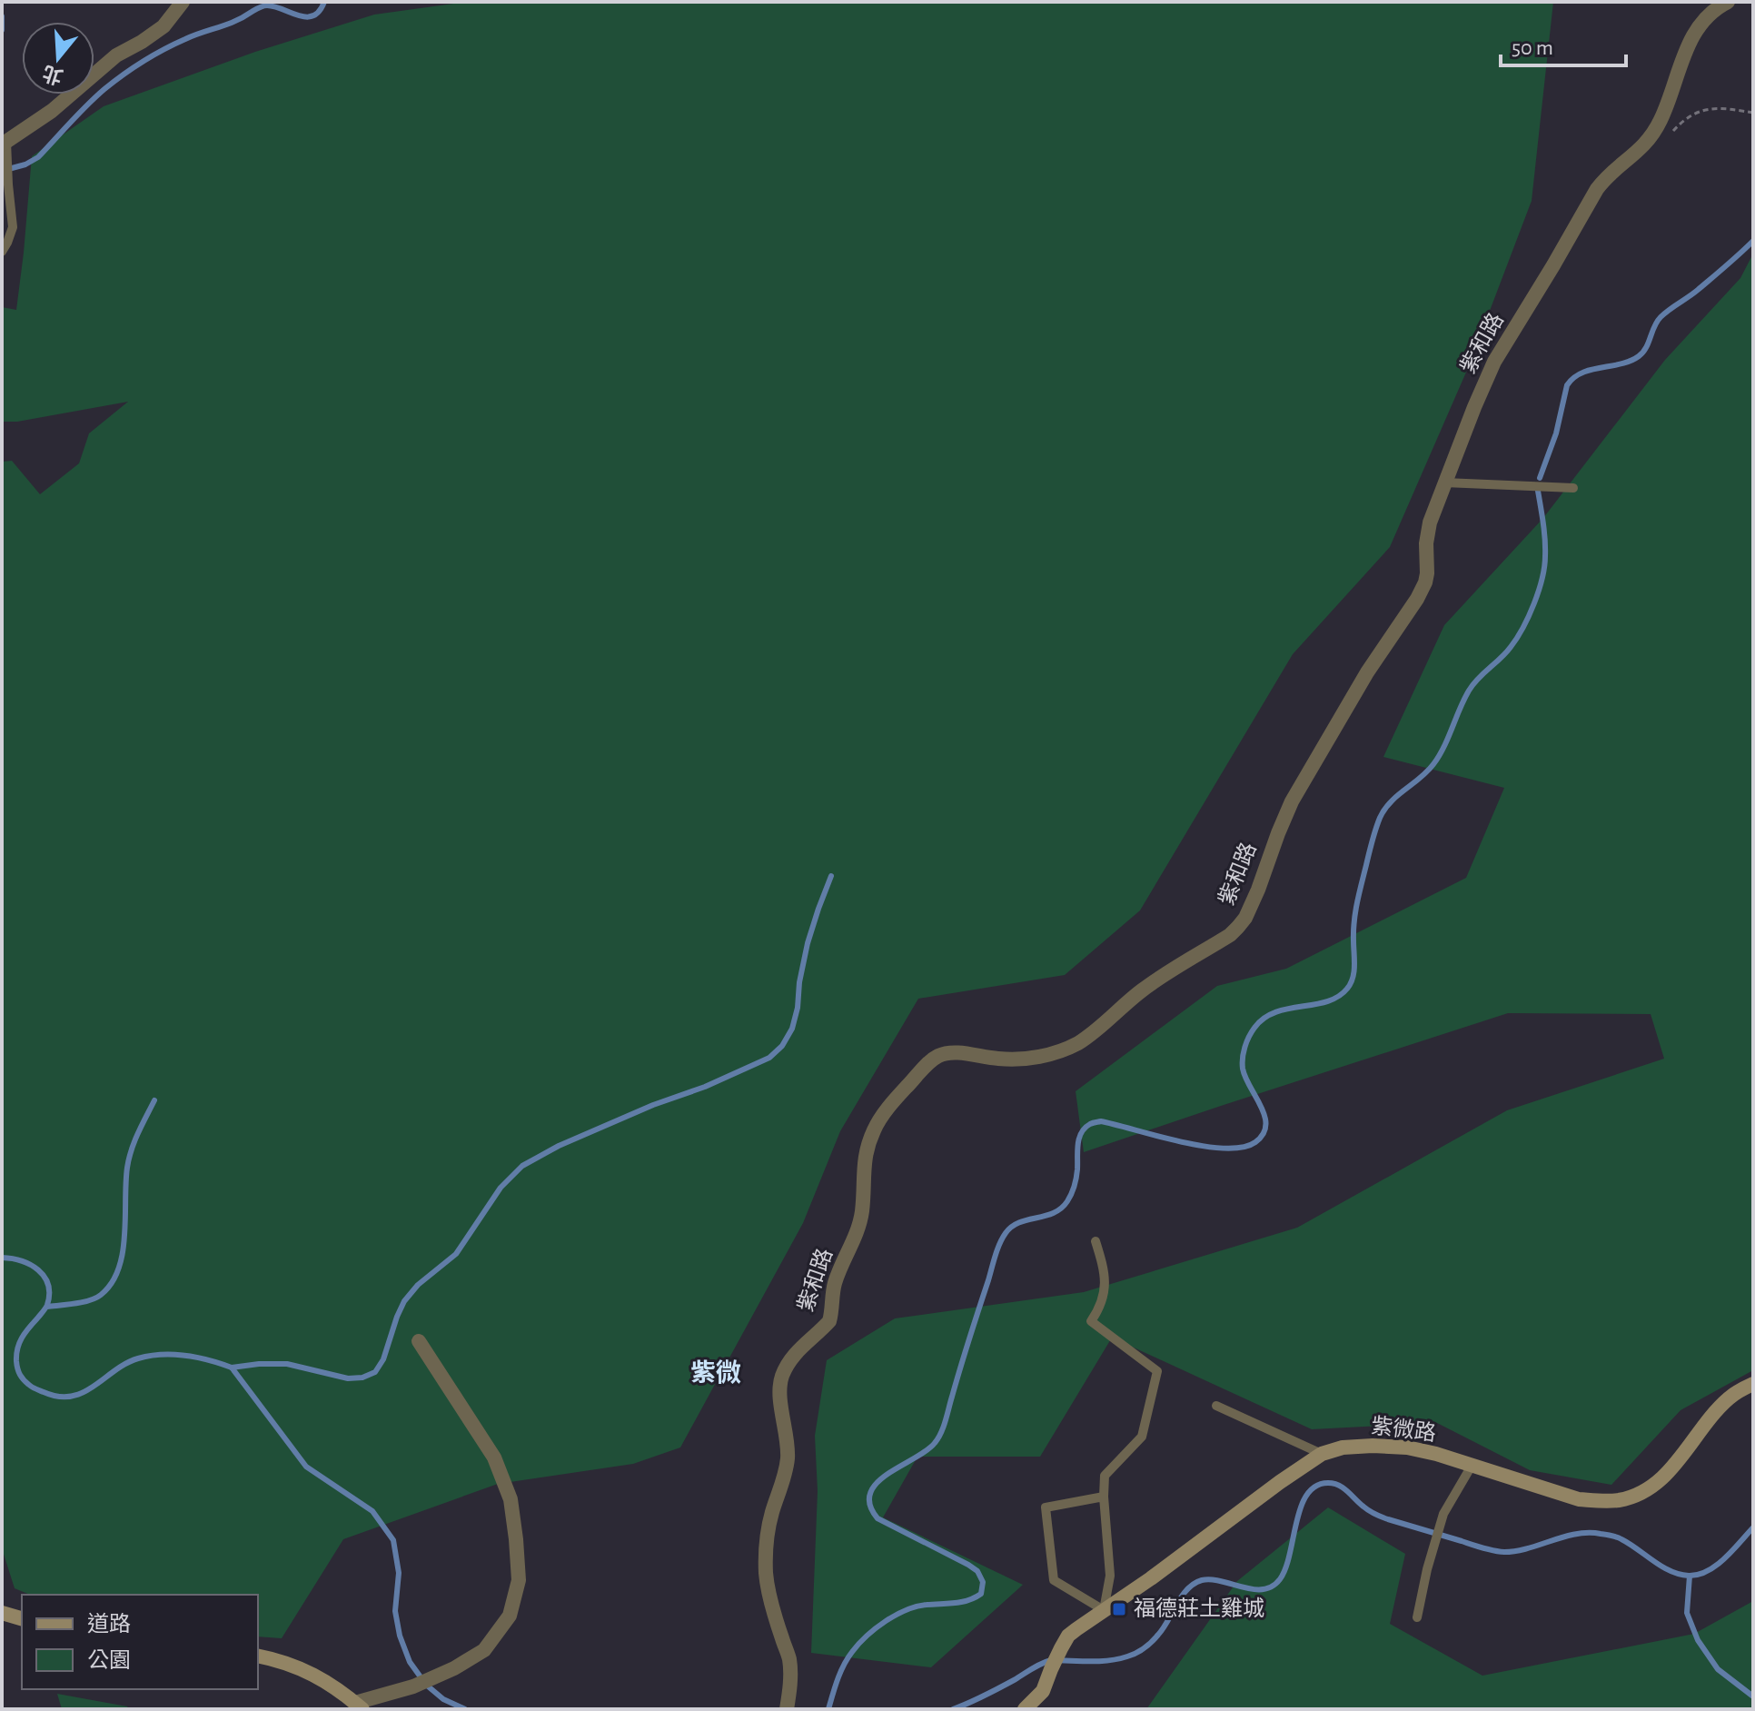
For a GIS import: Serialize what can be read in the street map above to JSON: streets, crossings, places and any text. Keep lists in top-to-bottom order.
{
  "streets": {
    "street": ["紫和路", "紫微路"]
  },
  "districts": ["紫微"],
  "places": {
    "transit": ["福德莊土雞城"]
  },
  "legend": ["道路", "公園"],
  "scale_bar": "50 m",
  "north": "bottom"
}
